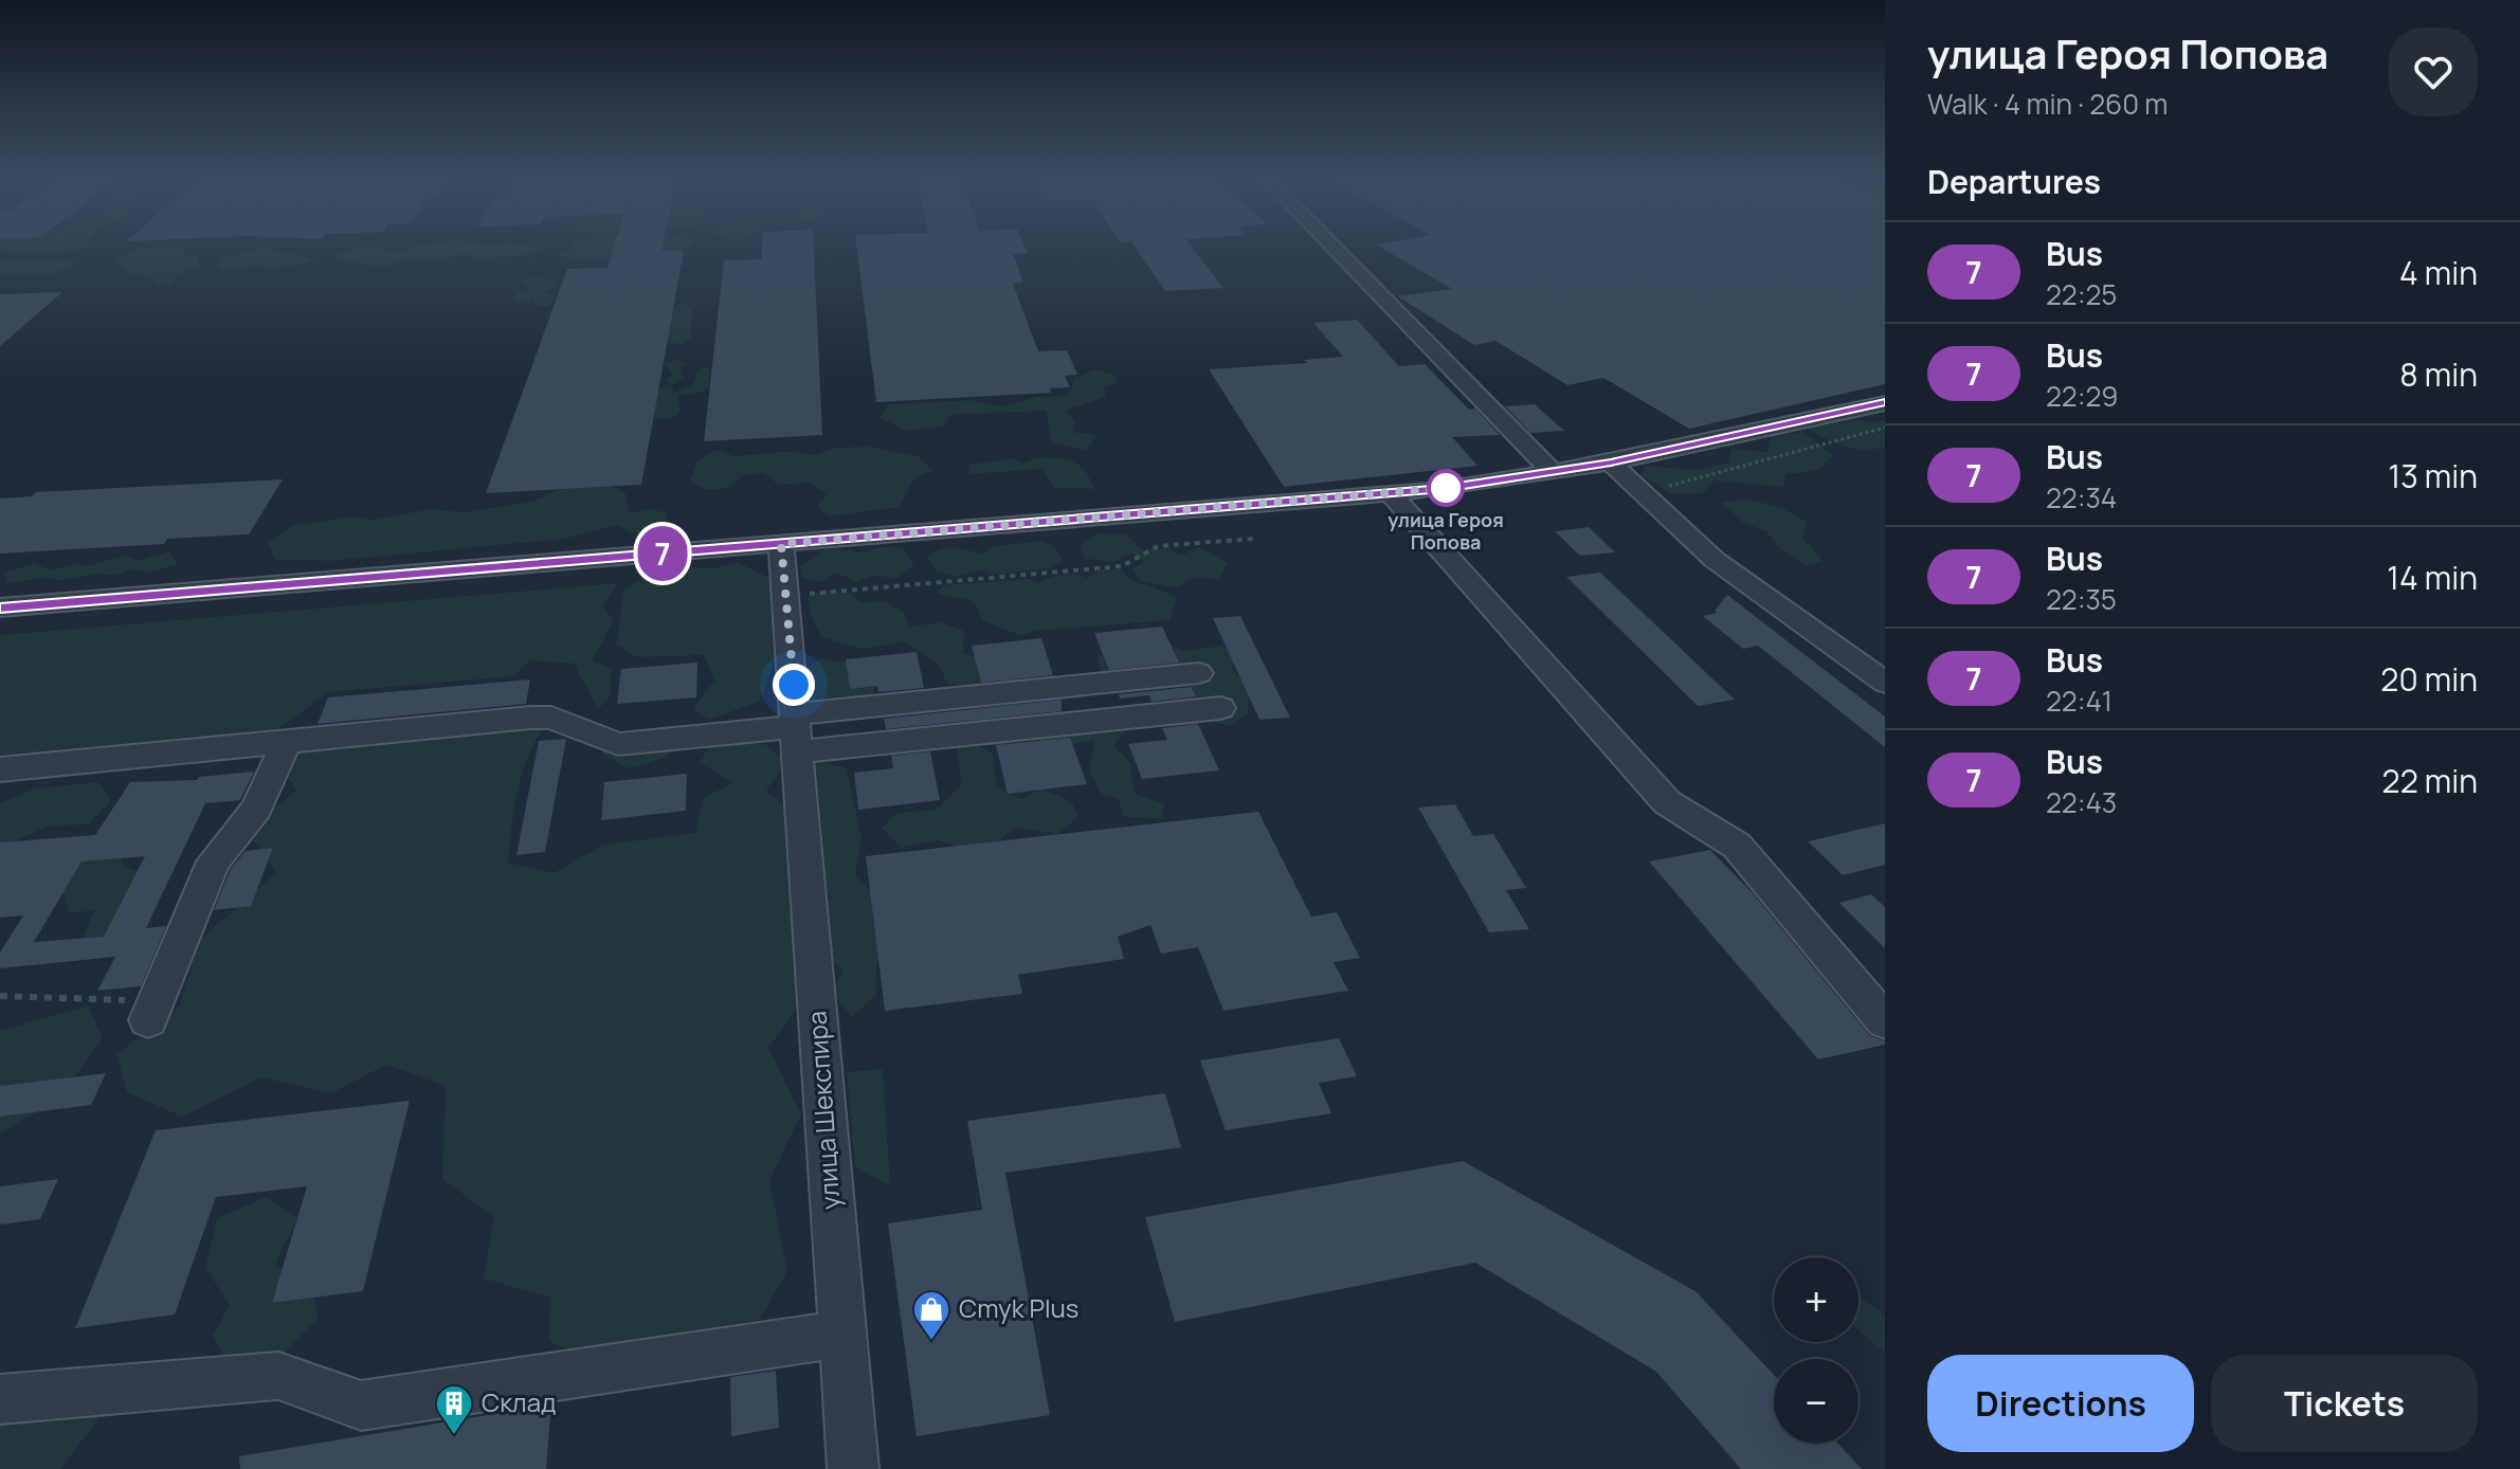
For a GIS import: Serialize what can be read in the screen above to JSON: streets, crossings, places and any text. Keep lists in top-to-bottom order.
{
  "streets": {
    "street": ["улица Шекспира"]
  },
  "places": {
    "other": ["улица Героя Попова"],
    "shop": ["Cmyk Plus"],
    "building": ["Склад"]
  },
  "lines": ["bus line 7"],
  "page": {
    "on_map": "7",
    "heading": [
      ["улица Героя Попова", "Walk · 4 min · 260 m"],
      "Departures"
    ],
    "list": [
      {
        "mark": "7",
        "name": "Bus",
        "note": "22:25",
        "value": "4 min"
      },
      {
        "mark": "7",
        "name": "Bus",
        "note": "22:29",
        "value": "8 min"
      },
      {
        "mark": "7",
        "name": "Bus",
        "note": "22:34",
        "value": "13 min"
      },
      {
        "mark": "7",
        "name": "Bus",
        "note": "22:35",
        "value": "14 min"
      },
      {
        "mark": "7",
        "name": "Bus",
        "note": "22:41",
        "value": "20 min"
      },
      {
        "mark": "7",
        "name": "Bus",
        "note": "22:43",
        "value": "22 min"
      }
    ],
    "map_buttons": ["+", "−"],
    "buttons": ["Directions", "Tickets"]
  }
}
